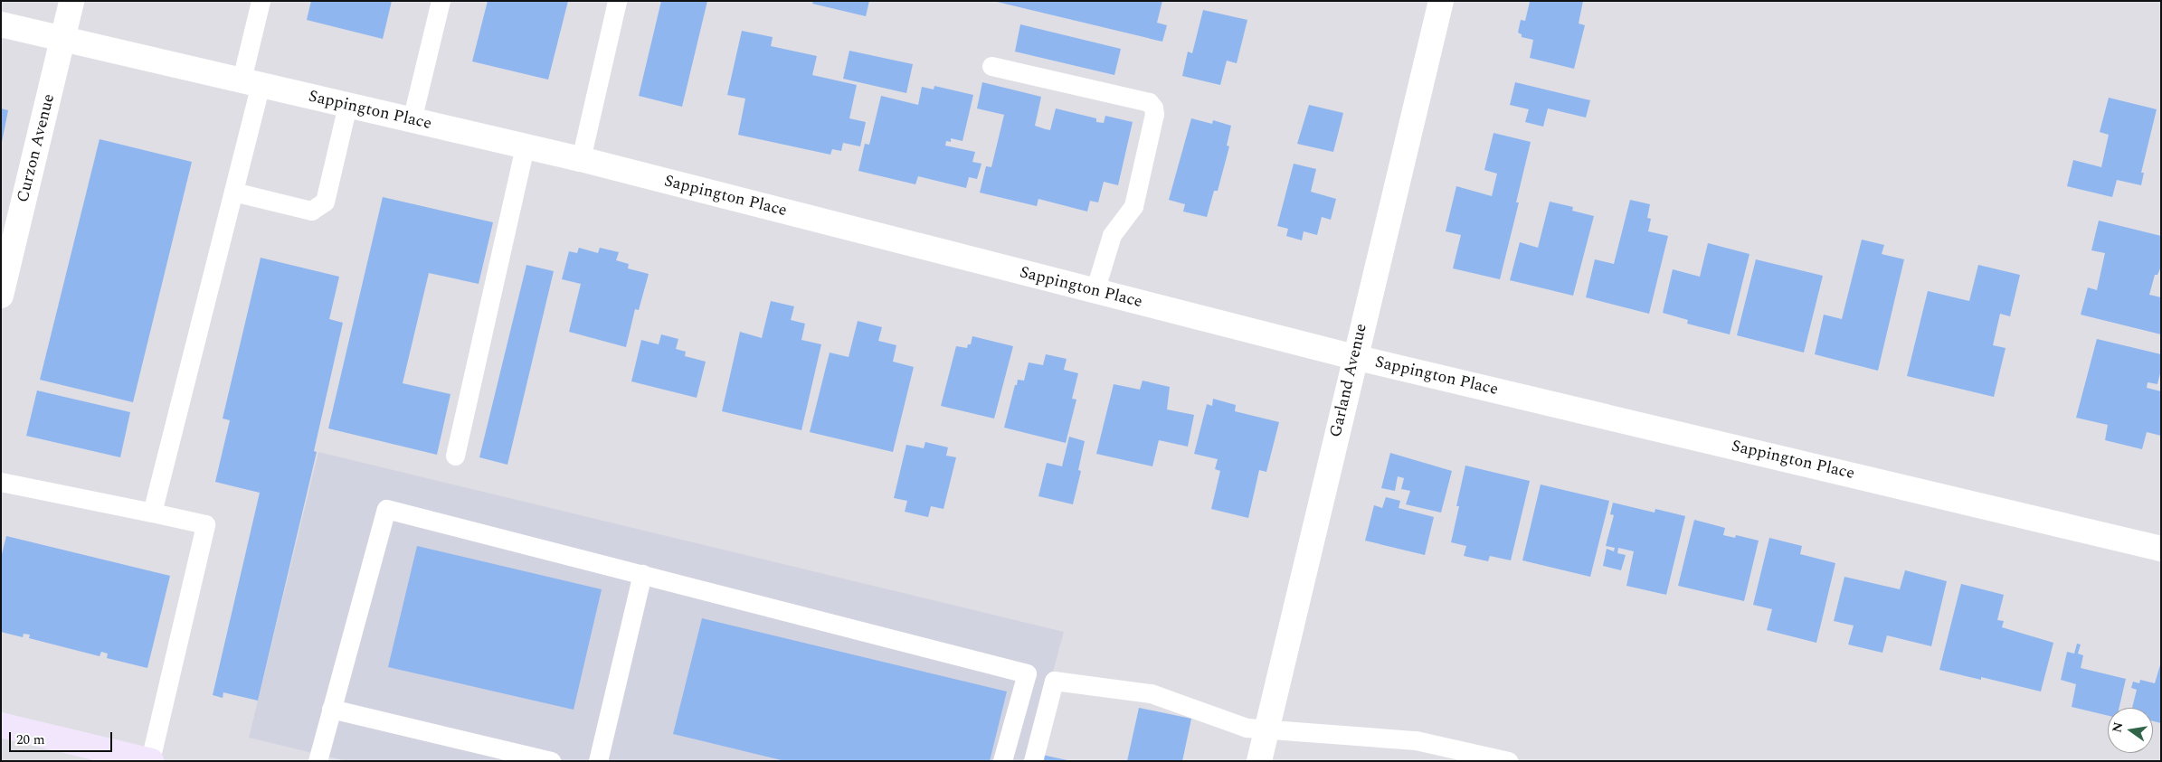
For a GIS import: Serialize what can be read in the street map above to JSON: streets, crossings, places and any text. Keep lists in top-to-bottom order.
{
  "streets": {
    "street": ["Sappington Place", "Curzon Avenue", "Garland Avenue"]
  },
  "crossings": [
    ["Sappington Place", "Curzon Avenue"],
    ["Sappington Place", "Garland Avenue"]
  ],
  "scale_bar": "20 m",
  "north": "left"
}
